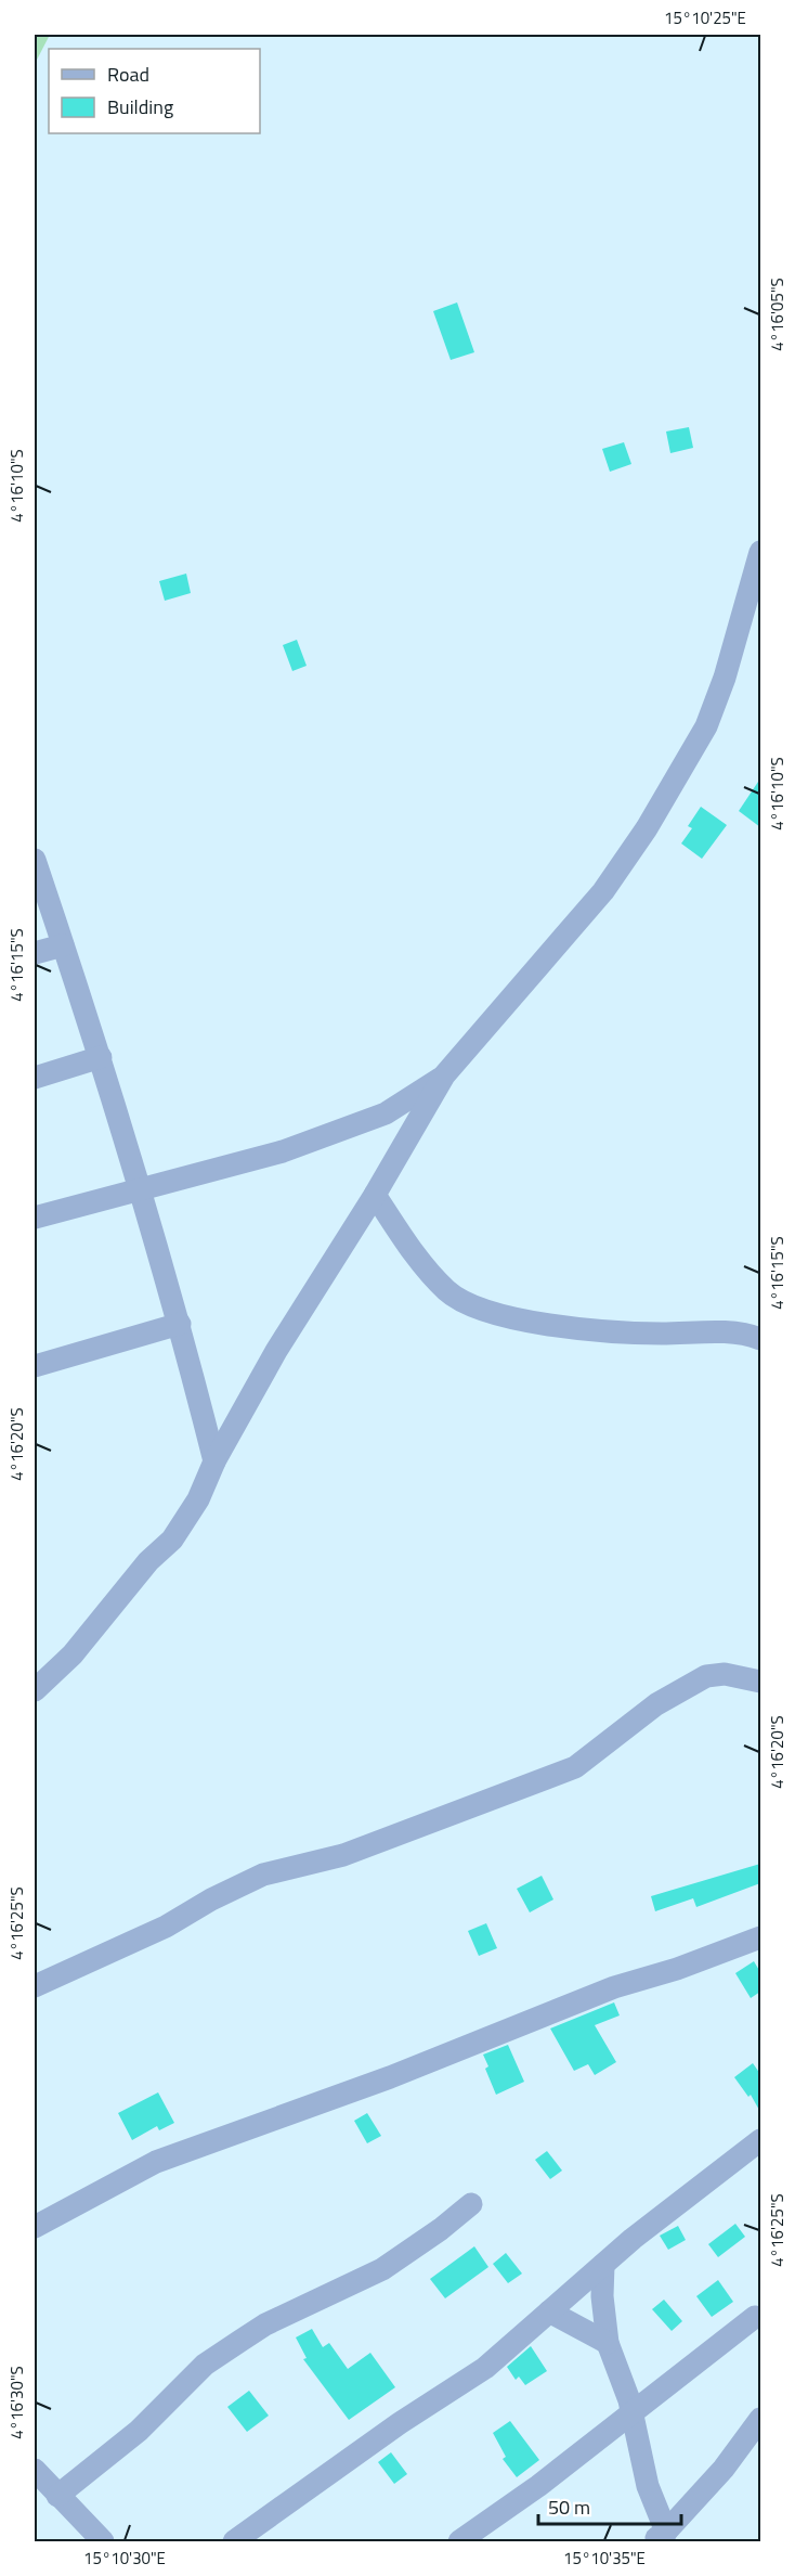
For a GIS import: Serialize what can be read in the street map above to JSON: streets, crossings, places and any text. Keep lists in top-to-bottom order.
{
  "legend": ["Road", "Building"],
  "scale_bar": "50 m",
  "coordinates": [
    "15°10'25\"E",
    "4°16'05\"S",
    "4°16'10\"S",
    "4°16'15\"S",
    "4°16'20\"S",
    "4°16'25\"S",
    "4°16'30\"S",
    "15°10'30\"E",
    "15°10'35\"E"
  ]
}
